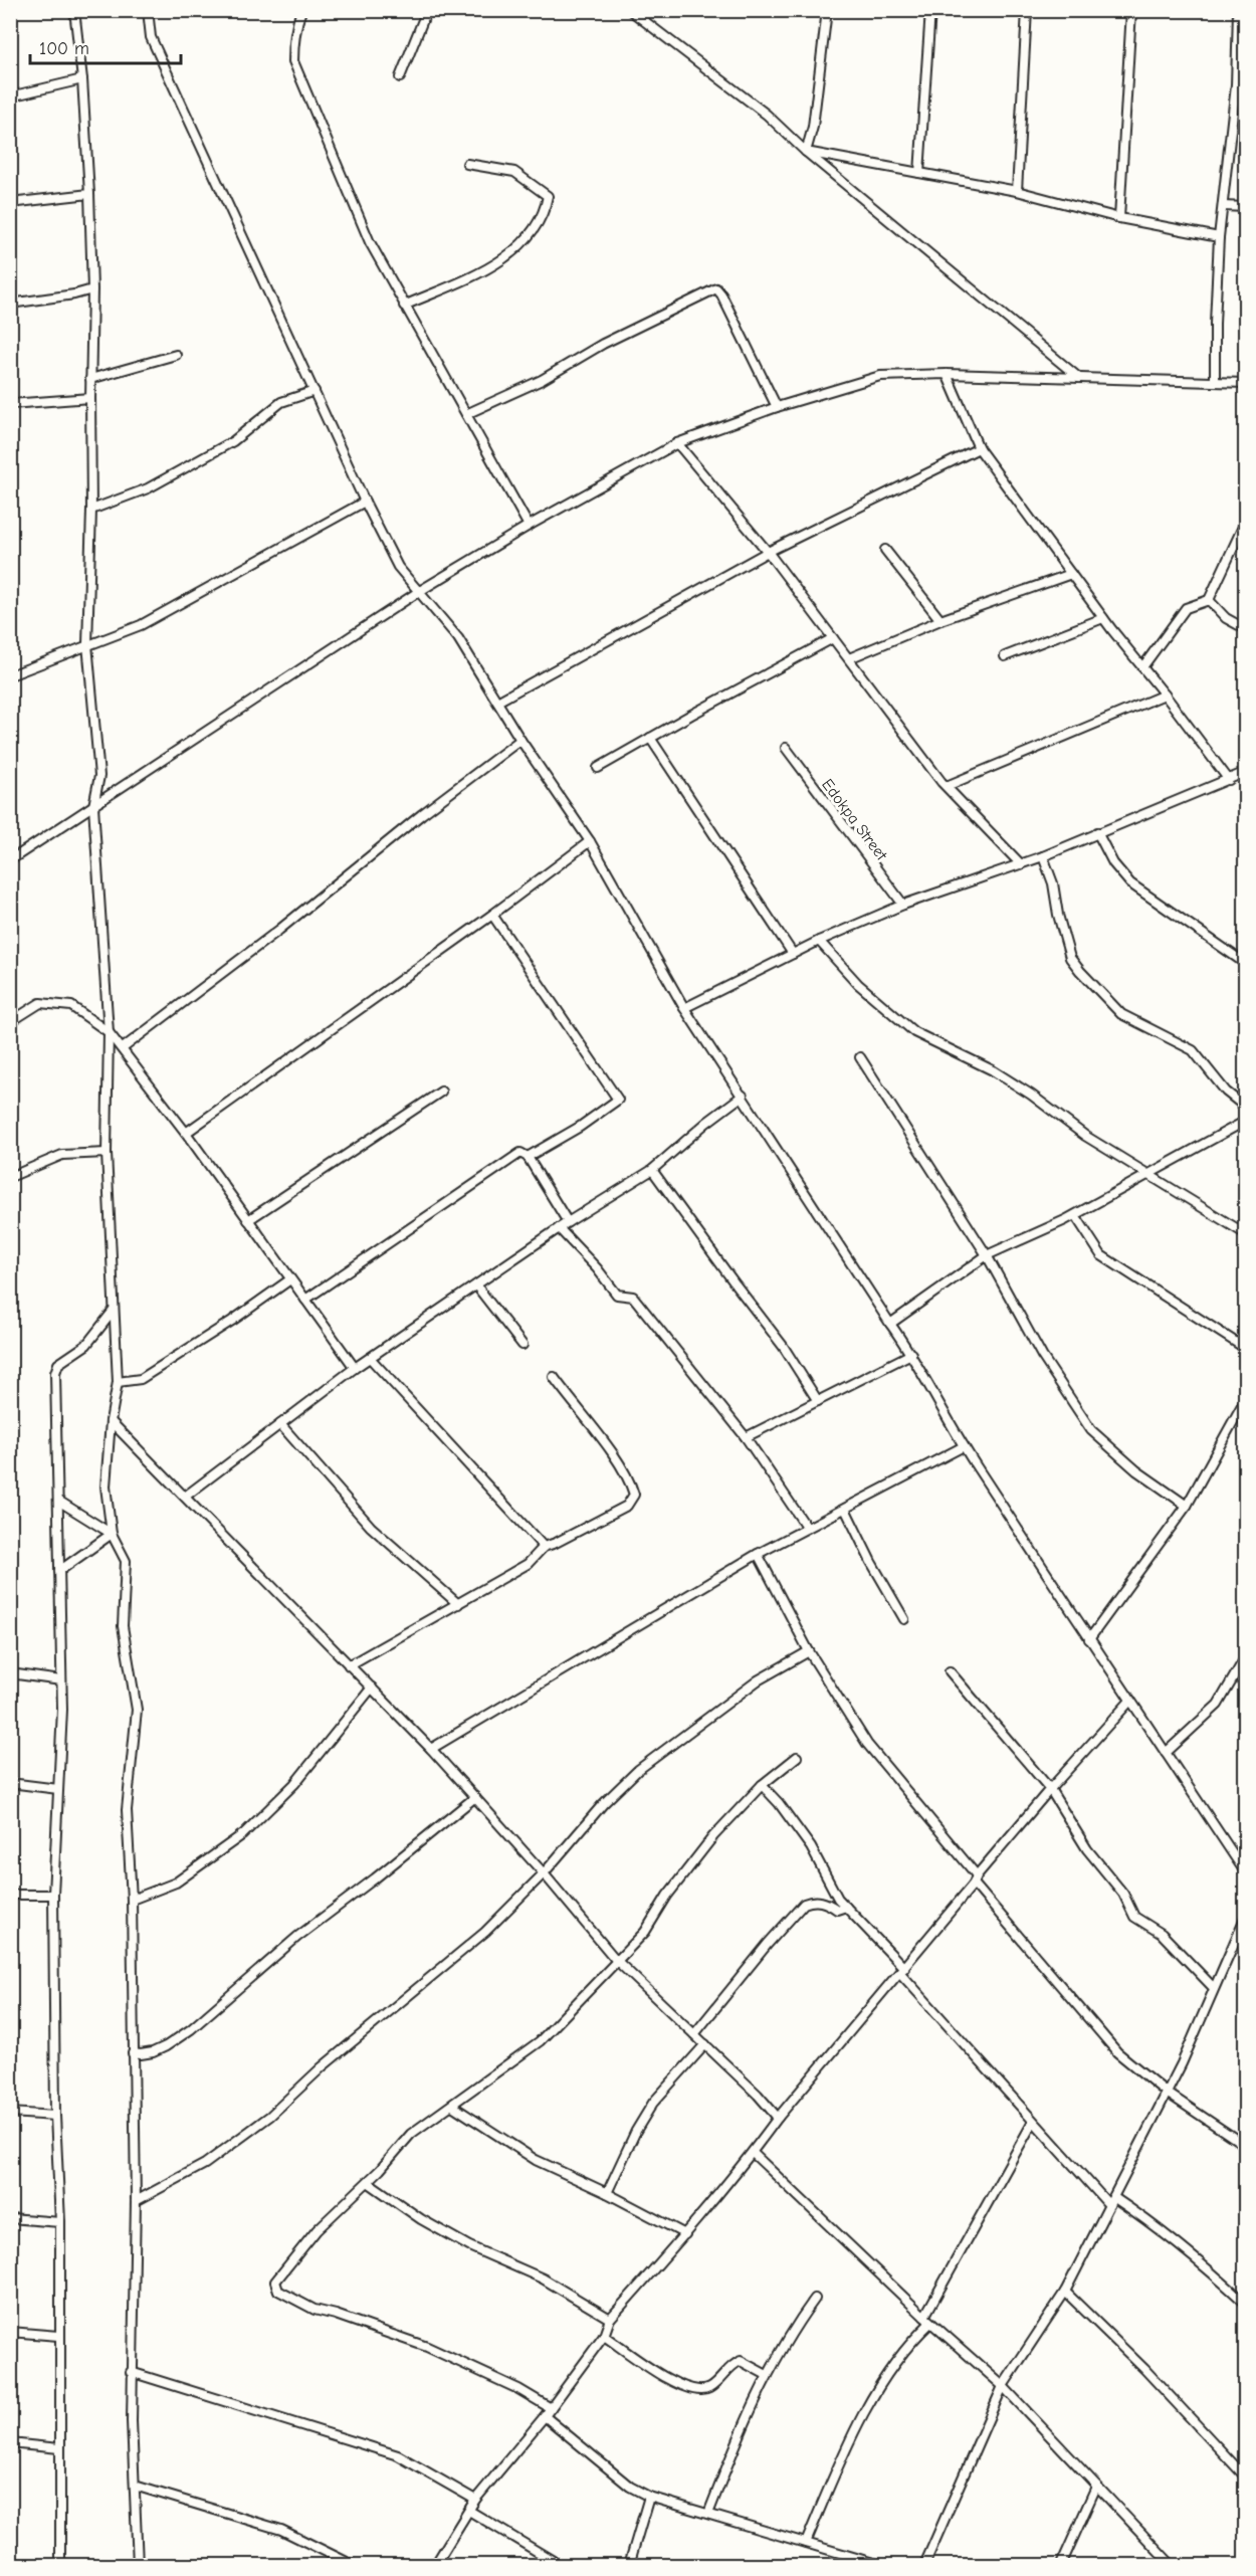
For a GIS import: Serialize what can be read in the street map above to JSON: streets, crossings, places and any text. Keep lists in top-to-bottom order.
{
  "streets": {
    "street": ["Edokpa Street"]
  },
  "scale_bar": "100 m"
}
